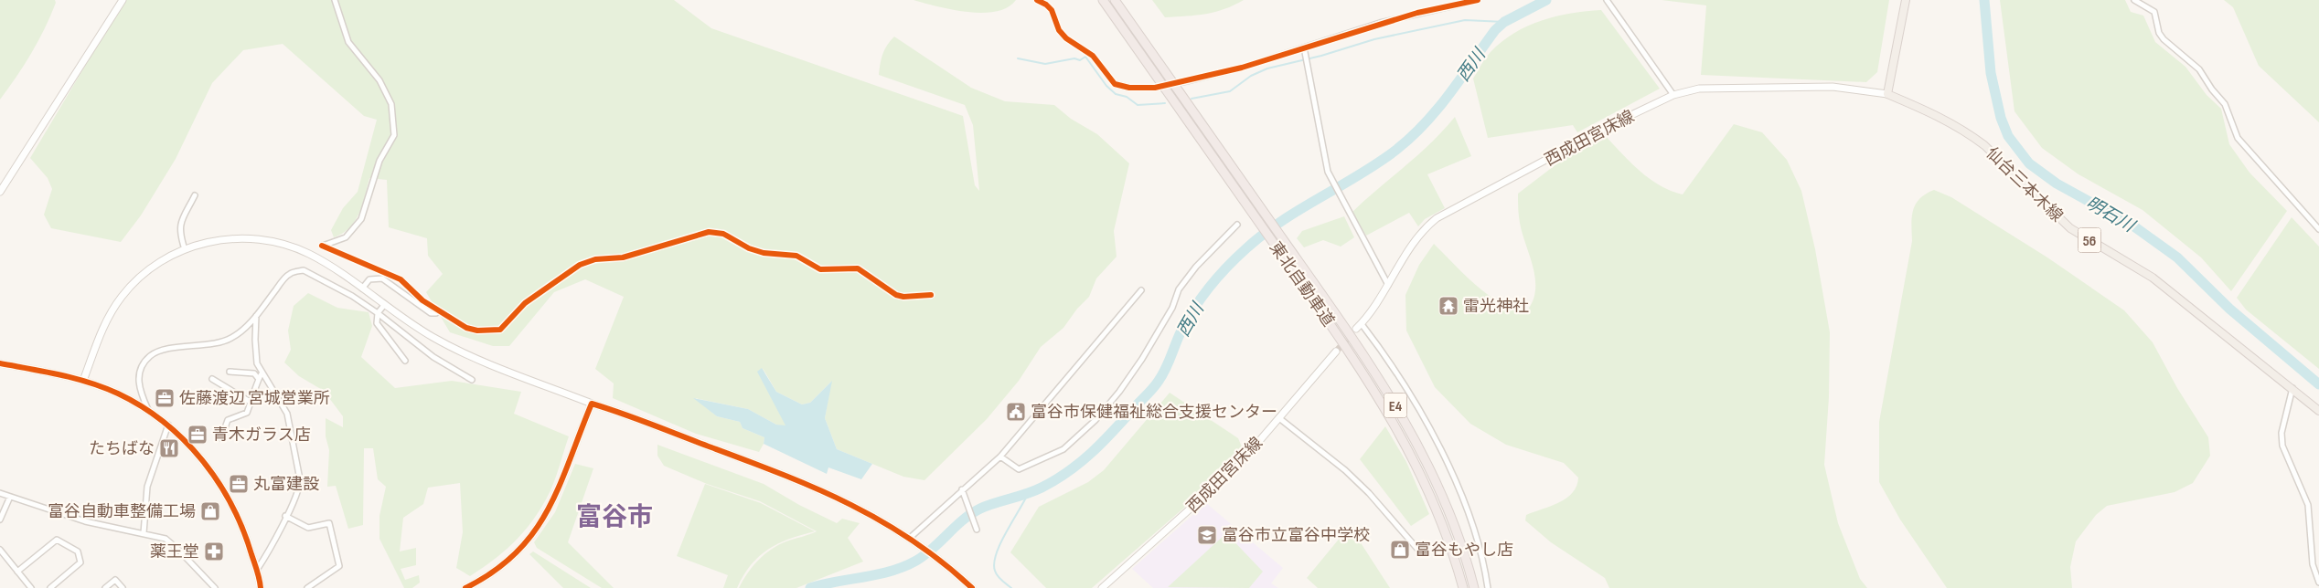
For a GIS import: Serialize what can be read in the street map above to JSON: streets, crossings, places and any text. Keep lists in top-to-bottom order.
{
  "streets": {
    "highway": ["東北自動車道", "E4"],
    "main road": ["仙台三本木線", "56"],
    "street": ["西成田宮床線"]
  },
  "crossings": [
    ["西成田宮床線", "仙台三本木線"]
  ],
  "districts": ["富谷市"],
  "water": ["西川", "明石川"],
  "places": {
    "temple": ["雷光神社"],
    "office": ["佐藤渡辺 宮城営業所", "青木ガラス店", "丸富建設"],
    "public building": ["富谷市保健福祉総合支援センター"],
    "restaurant": ["たちばな"],
    "shop": ["富谷自動車整備工場", "富谷もやし店"],
    "school or university": ["富谷市立富谷中学校"],
    "pharmacy": ["薬王堂"]
  }
}
